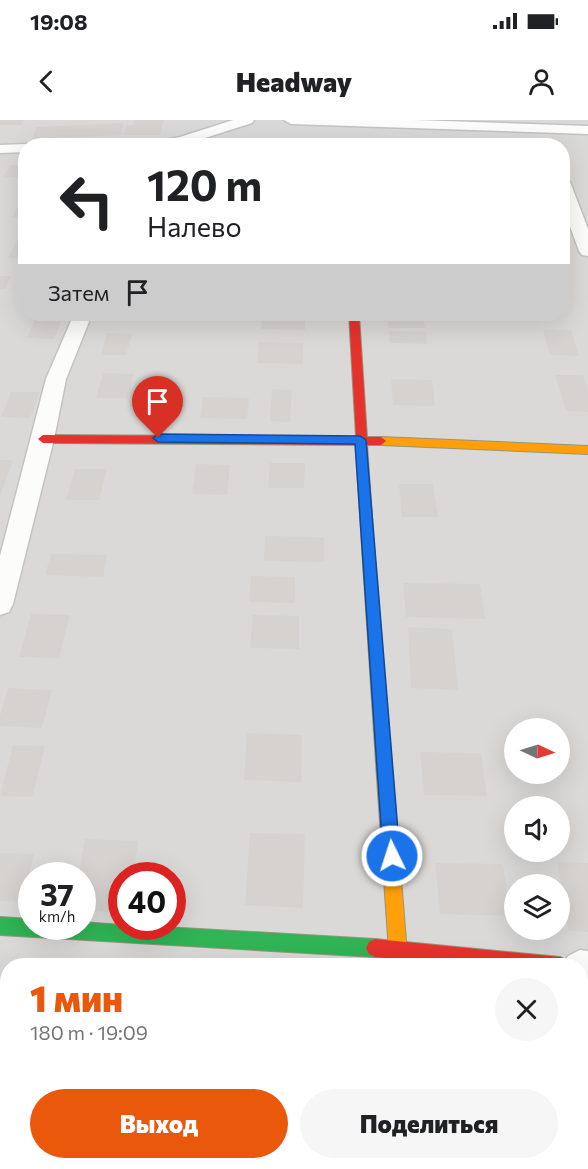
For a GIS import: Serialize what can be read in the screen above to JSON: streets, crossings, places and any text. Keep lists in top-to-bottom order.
{
  "north": "right",
  "page": {
    "status": "19:08",
    "header": "Headway",
    "turn": ["120 m", "Налево"],
    "then": "Затем",
    "speed": "37 km/h",
    "limit": "40",
    "heading": ["1 мин", "180 m · 19:09"],
    "buttons": ["Выход", "Поделиться"]
  }
}
